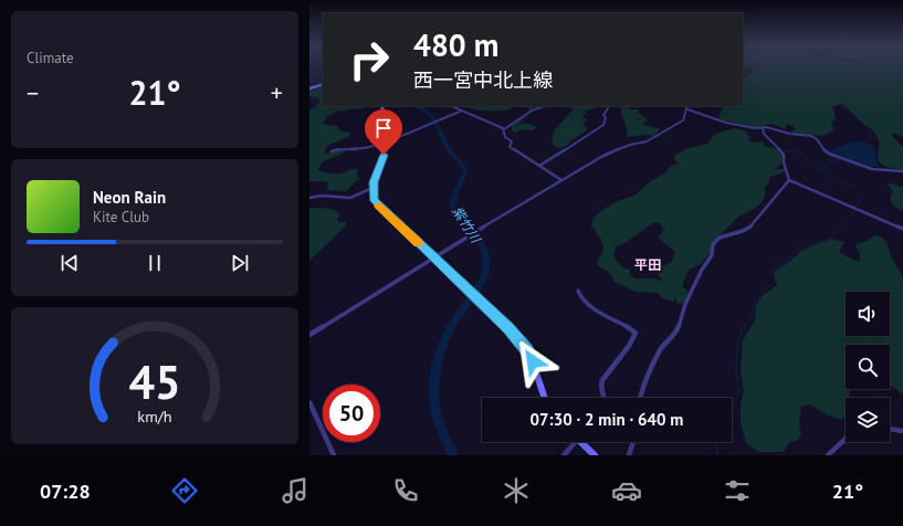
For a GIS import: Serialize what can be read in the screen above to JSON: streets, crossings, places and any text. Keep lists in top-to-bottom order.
{
  "districts": ["平田"],
  "water": ["紫竹川"],
  "page": {
    "tile": "Climate",
    "turn": ["480 m", "西一宮中北上線"],
    "heat": ["−", "21°", "+"],
    "song": ["Neon Rain", "Kite Club"],
    "limit": "50",
    "trip": "07:30 · 2 min · 640 m",
    "tabs": ["07:28", "21°"],
    "gauge": ["45", "km/h"]
  }
}
